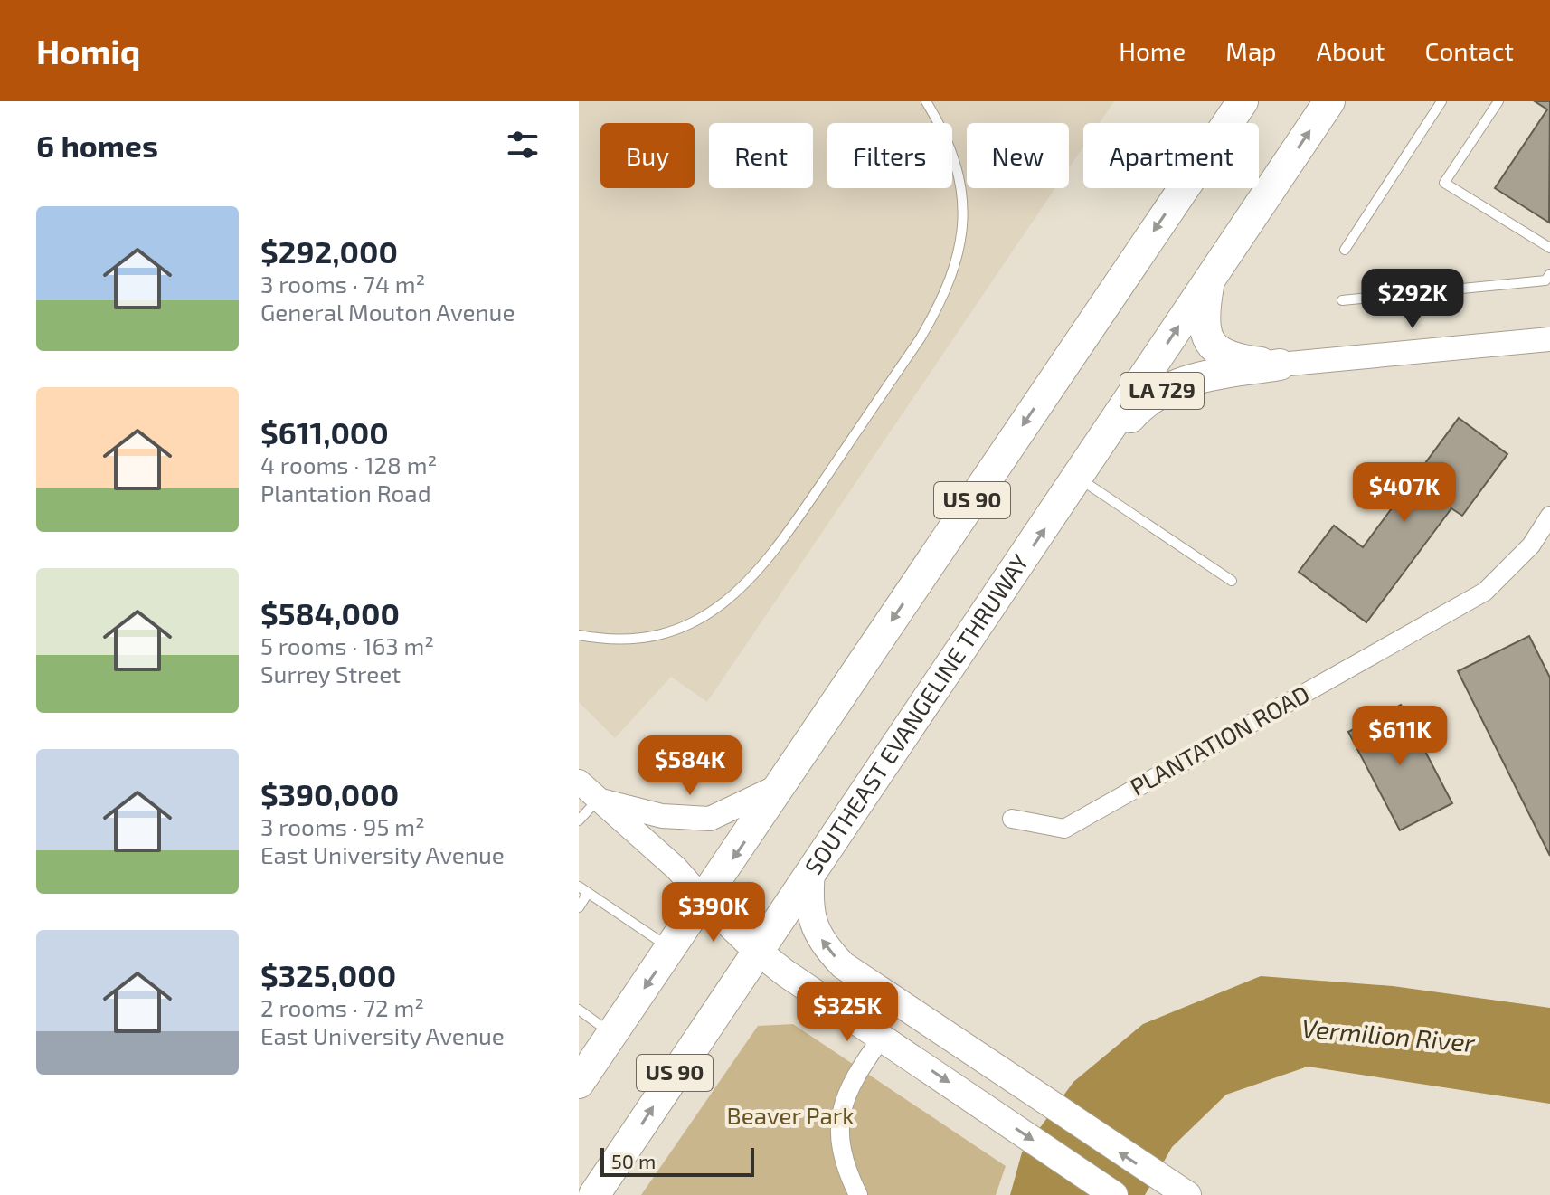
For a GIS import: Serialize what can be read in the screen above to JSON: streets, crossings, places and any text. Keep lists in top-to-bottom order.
{
  "streets": {
    "highway": ["LA 729", "US 90", "SOUTHEAST EVANGELINE THRUWAY"],
    "street": ["PLANTATION ROAD"]
  },
  "crossings": [
    ["LA 729", "US 90"],
    ["LA 729", "SOUTHEAST EVANGELINE THRUWAY"],
    ["US 90", "SOUTHEAST EVANGELINE THRUWAY"]
  ],
  "water": ["Vermilion River"],
  "parks": ["Beaver Park"],
  "scale_bar": "50 m",
  "page": {
    "header": "Homiq",
    "nav": [
      "Home",
      "Map",
      "About",
      "Contact"
    ],
    "heading": "6 homes",
    "chip": [
      "Buy",
      "Rent",
      "Filters",
      "New",
      "Apartment"
    ],
    "list": [
      {
        "name": "$292,000",
        "note": "3 rooms · 74 m² · General Mouton Avenue"
      },
      {
        "name": "$611,000",
        "note": "4 rooms · 128 m² · Plantation Road"
      },
      {
        "name": "$584,000",
        "note": "5 rooms · 163 m² · Surrey Street"
      },
      {
        "name": "$390,000",
        "note": "3 rooms · 95 m² · East University Avenue"
      },
      {
        "name": "$325,000",
        "note": "2 rooms · 72 m² · East University Avenue"
      }
    ],
    "price": [
      "$292K",
      "$407K",
      "$611K",
      "$584K",
      "$390K",
      "$325K"
    ],
    "scale": "50 m"
  }
}
